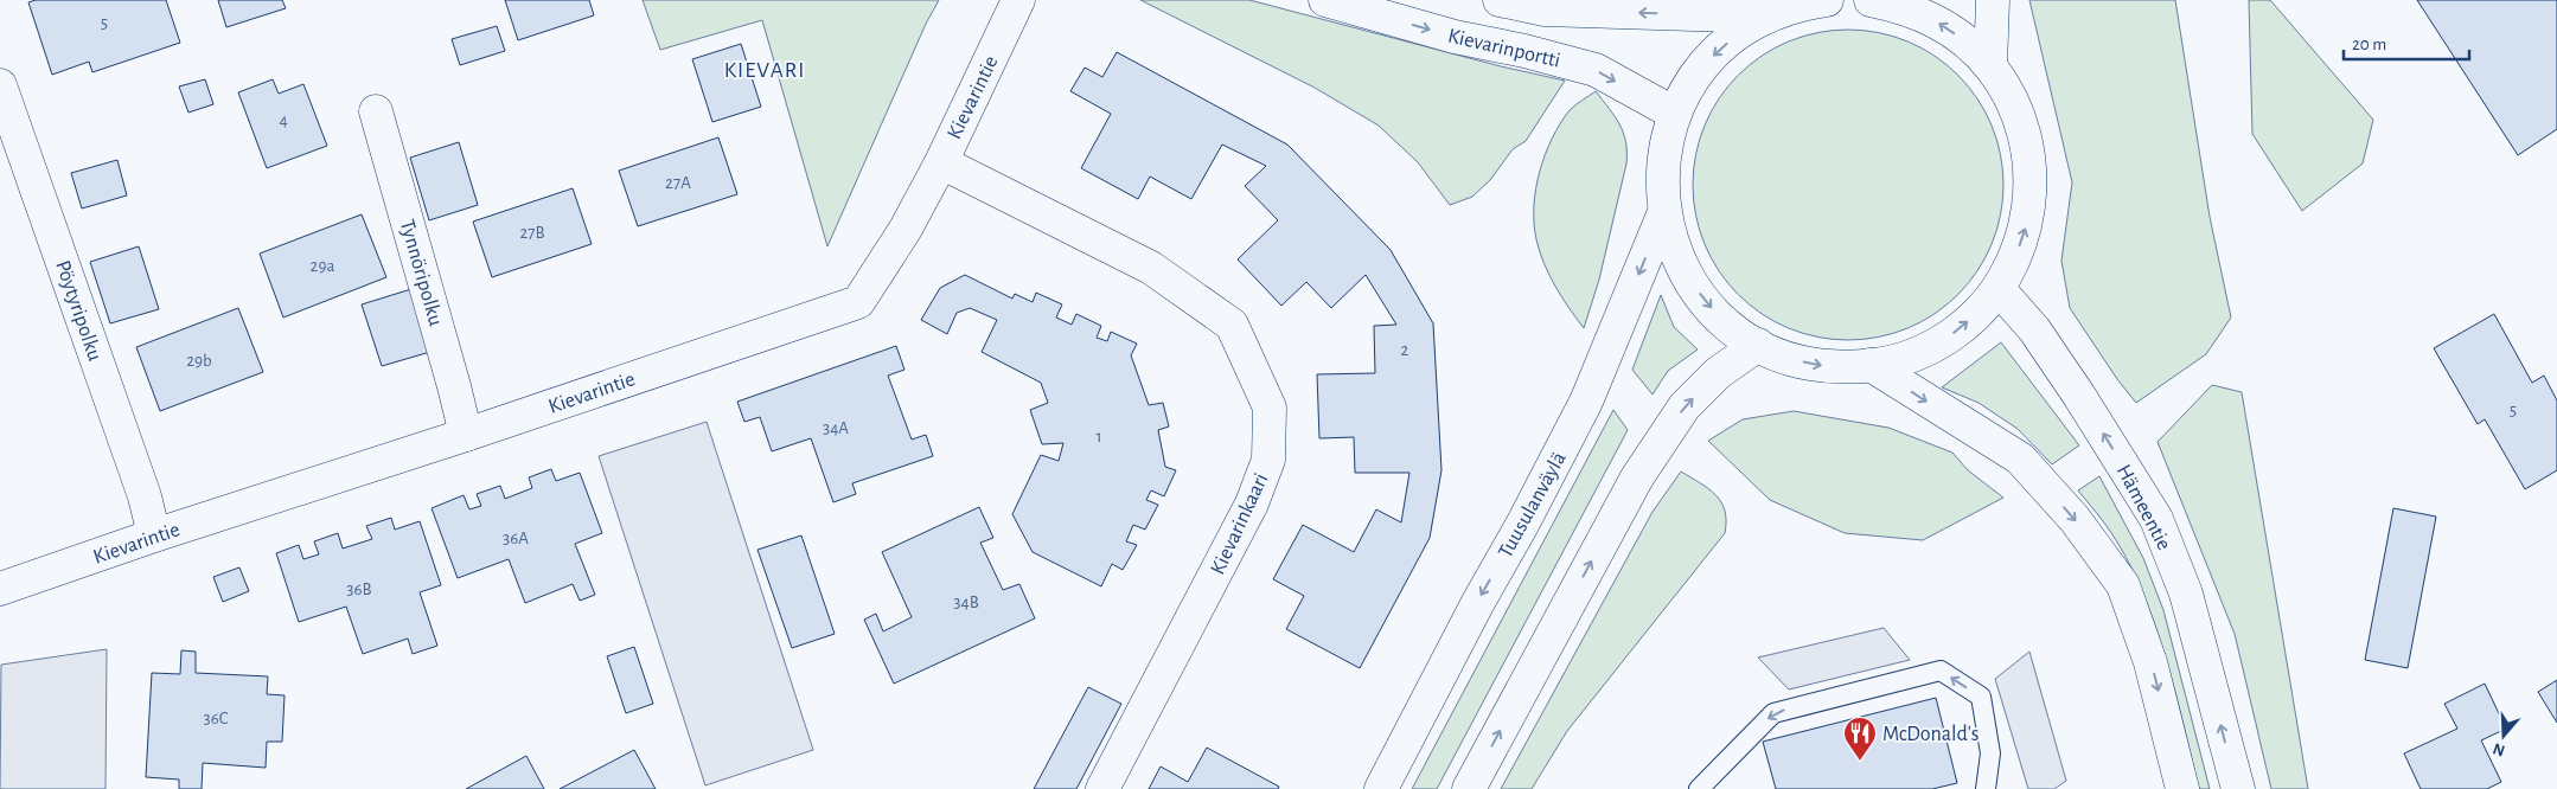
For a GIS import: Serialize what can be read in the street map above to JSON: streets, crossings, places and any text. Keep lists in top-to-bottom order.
{
  "streets": {
    "street": [
      "Kievarinportti",
      "Kievarintie",
      "Tynnöripolku",
      "Pöytyripolku",
      "Tuusulanväylä",
      "Hämeentie",
      "Kievarinkaari"
    ]
  },
  "crossings": [
    ["Kievarintie", "Tynnöripolku"],
    ["Kievarintie", "Pöytyripolku"],
    ["Kievarintie", "Kievarinkaari"]
  ],
  "districts": ["KIEVARI"],
  "places": {
    "restaurant": ["McDonald's"]
  },
  "house_numbers": [
    "5",
    "4",
    "27A",
    "27B",
    "29a",
    "2",
    "29b",
    "5",
    "34A",
    "1",
    "36A",
    "36B",
    "34B",
    "36C"
  ],
  "scale_bar": "20 m",
  "north": "bottom"
}
